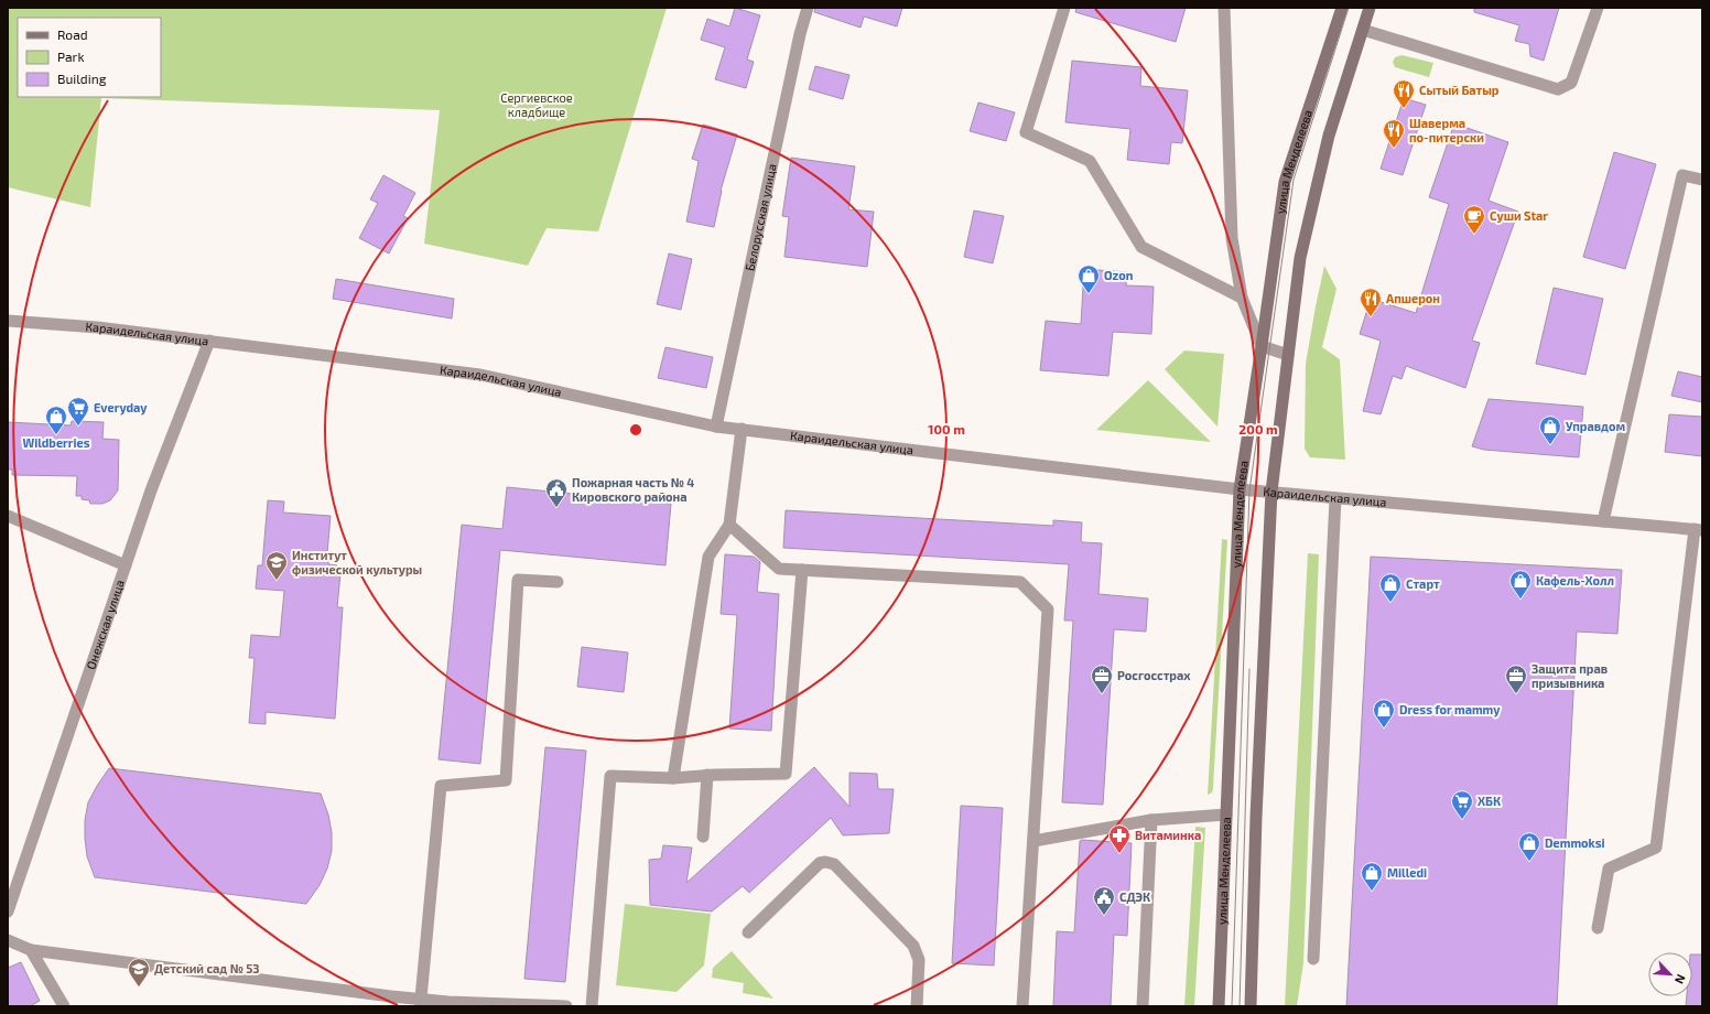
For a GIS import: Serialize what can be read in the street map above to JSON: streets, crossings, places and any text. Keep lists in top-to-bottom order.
{
  "streets": {
    "main road": ["улица Менделеева"],
    "street": ["Белорусская улица", "Караидельская улица", "Онежская улица"]
  },
  "crossings": [
    ["улица Менделеева", "Караидельская улица"],
    ["Белорусская улица", "Караидельская улица"],
    ["Караидельская улица", "Онежская улица"]
  ],
  "parks": ["Сергиевское кладбище"],
  "places": {
    "restaurant": ["Сытый Батыр", "Шаверма по-питерски", "Апшерон"],
    "cafe": ["Суши Star"],
    "shop": [
      "Ozon",
      "Wildberries",
      "Управдом",
      "Кафель-Холл",
      "Старт",
      "Dress for mammy",
      "Demmoksi",
      "Milledi"
    ],
    "supermarket": ["Everyday", "ХБК"],
    "public building": ["Пожарная часть № 4 Кировского района", "СДЭК"],
    "school or university": ["Институт физической культуры", "Детский сад № 53"],
    "office": ["Росгосстрах", "Защита прав призывника"],
    "pharmacy": ["Витаминка"]
  },
  "legend": ["Road", "Park", "Building"],
  "north": "bottom right",
  "rings": ["100 m", "200 m"]
}
